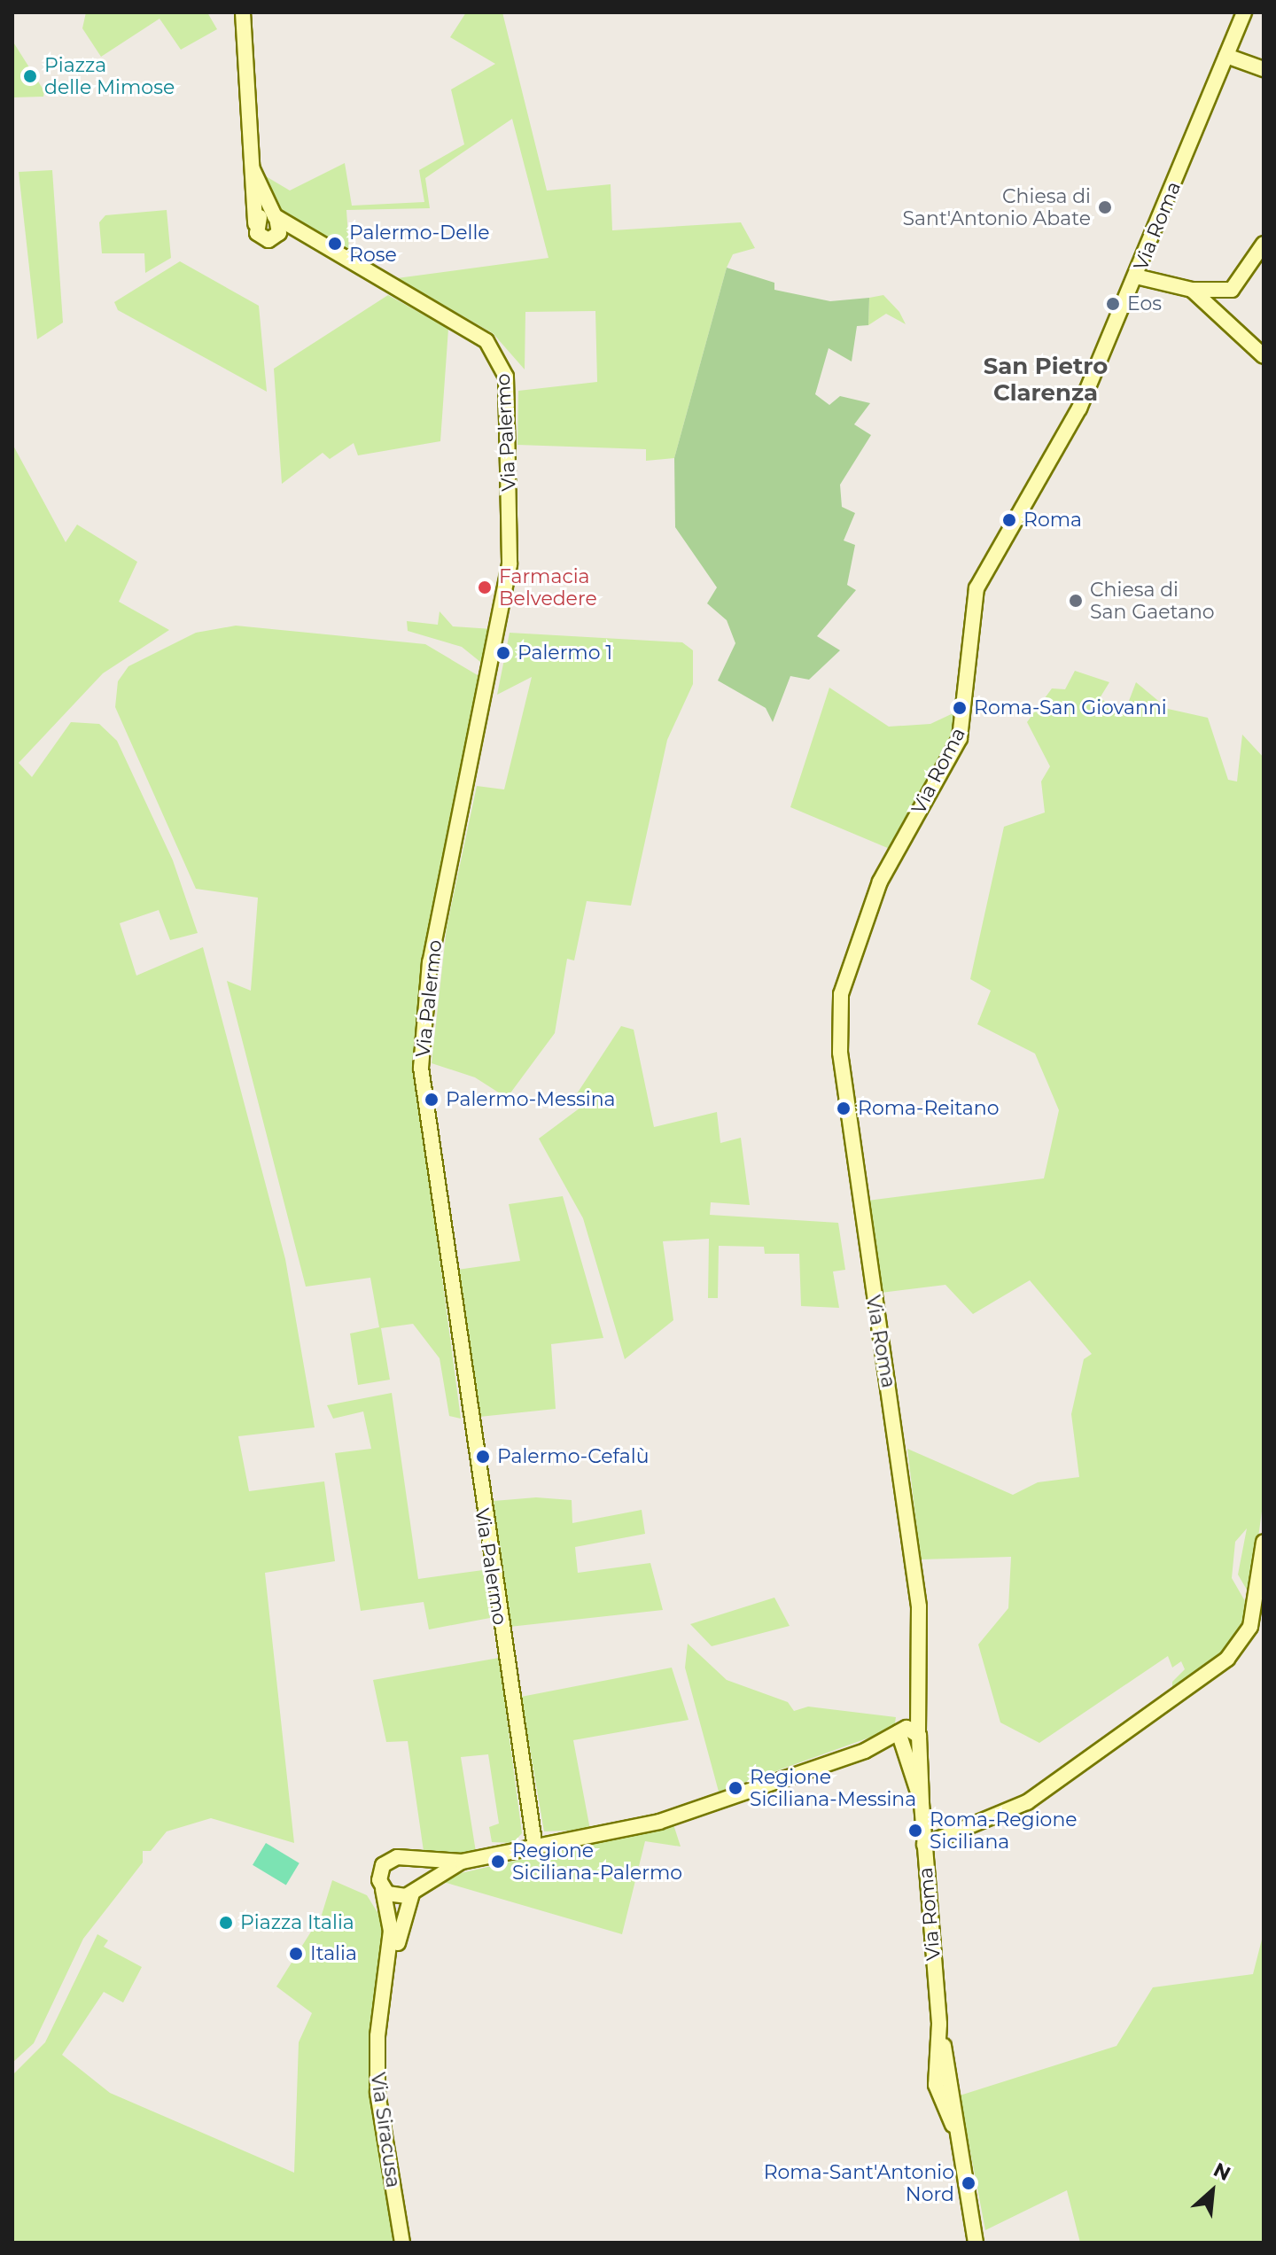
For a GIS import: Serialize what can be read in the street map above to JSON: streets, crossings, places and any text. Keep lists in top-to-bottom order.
{
  "streets": {
    "street": ["Via Roma", "Via Palermo", "Via Siracusa"]
  },
  "districts": ["San Pietro Clarenza"],
  "places": [
    "Piazza delle Mimose",
    "Chiesa di Sant'Antonio Abate",
    "Palermo-Delle Rose",
    "Eos",
    "Roma",
    "Farmacia Belvedere",
    "Chiesa di San Gaetano",
    "Palermo 1",
    "Roma-San Giovanni",
    "Palermo-Messina",
    "Roma-Reitano",
    "Palermo-Cefalù",
    "Regione Siciliana-Messina",
    "Roma-Regione Siciliana",
    "Regione Siciliana-Palermo",
    "Piazza Italia",
    "Italia",
    "Roma-Sant'Antonio Nord"
  ],
  "north": "top right"
}
